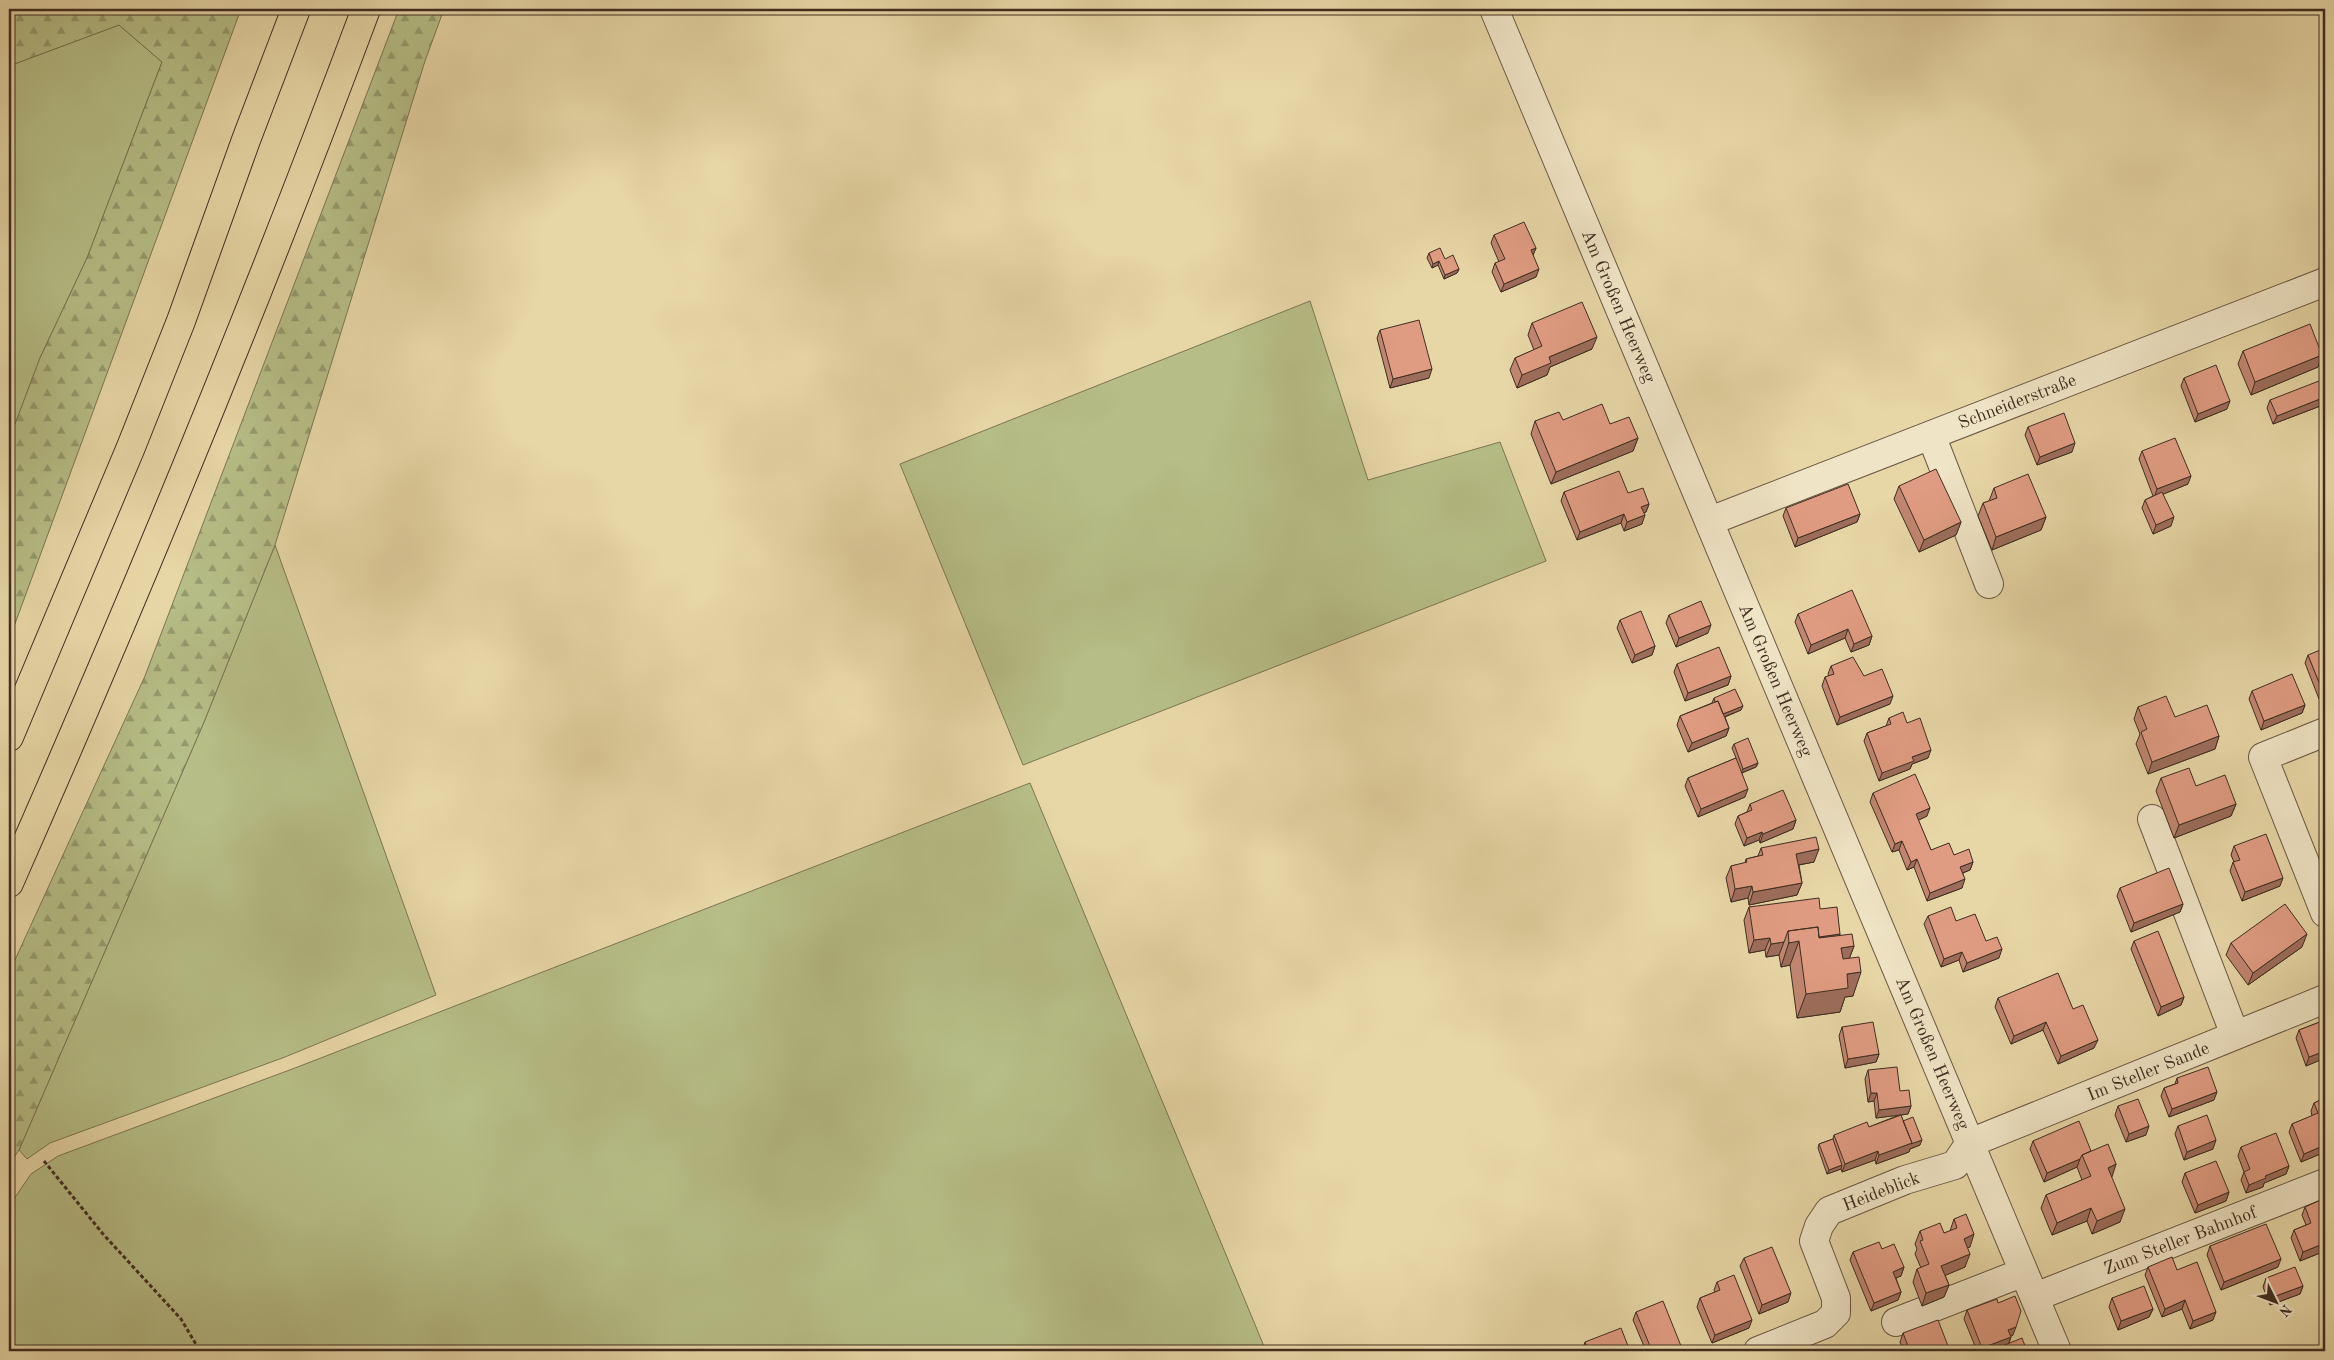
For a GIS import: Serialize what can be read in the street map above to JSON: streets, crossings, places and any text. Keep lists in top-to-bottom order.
{
  "streets": {
    "street": [
      "Am Großen Heerweg",
      "Schneiderstraße",
      "Im Steller Sande",
      "Heideblick",
      "Zum Steller Bahnhof"
    ]
  },
  "crossings": [
    ["Am Großen Heerweg", "Schneiderstraße"],
    ["Am Großen Heerweg", "Im Steller Sande"],
    ["Am Großen Heerweg", "Heideblick"],
    ["Am Großen Heerweg", "Zum Steller Bahnhof"],
    ["Im Steller Sande", "Heideblick"]
  ],
  "north": "bottom right"
}
